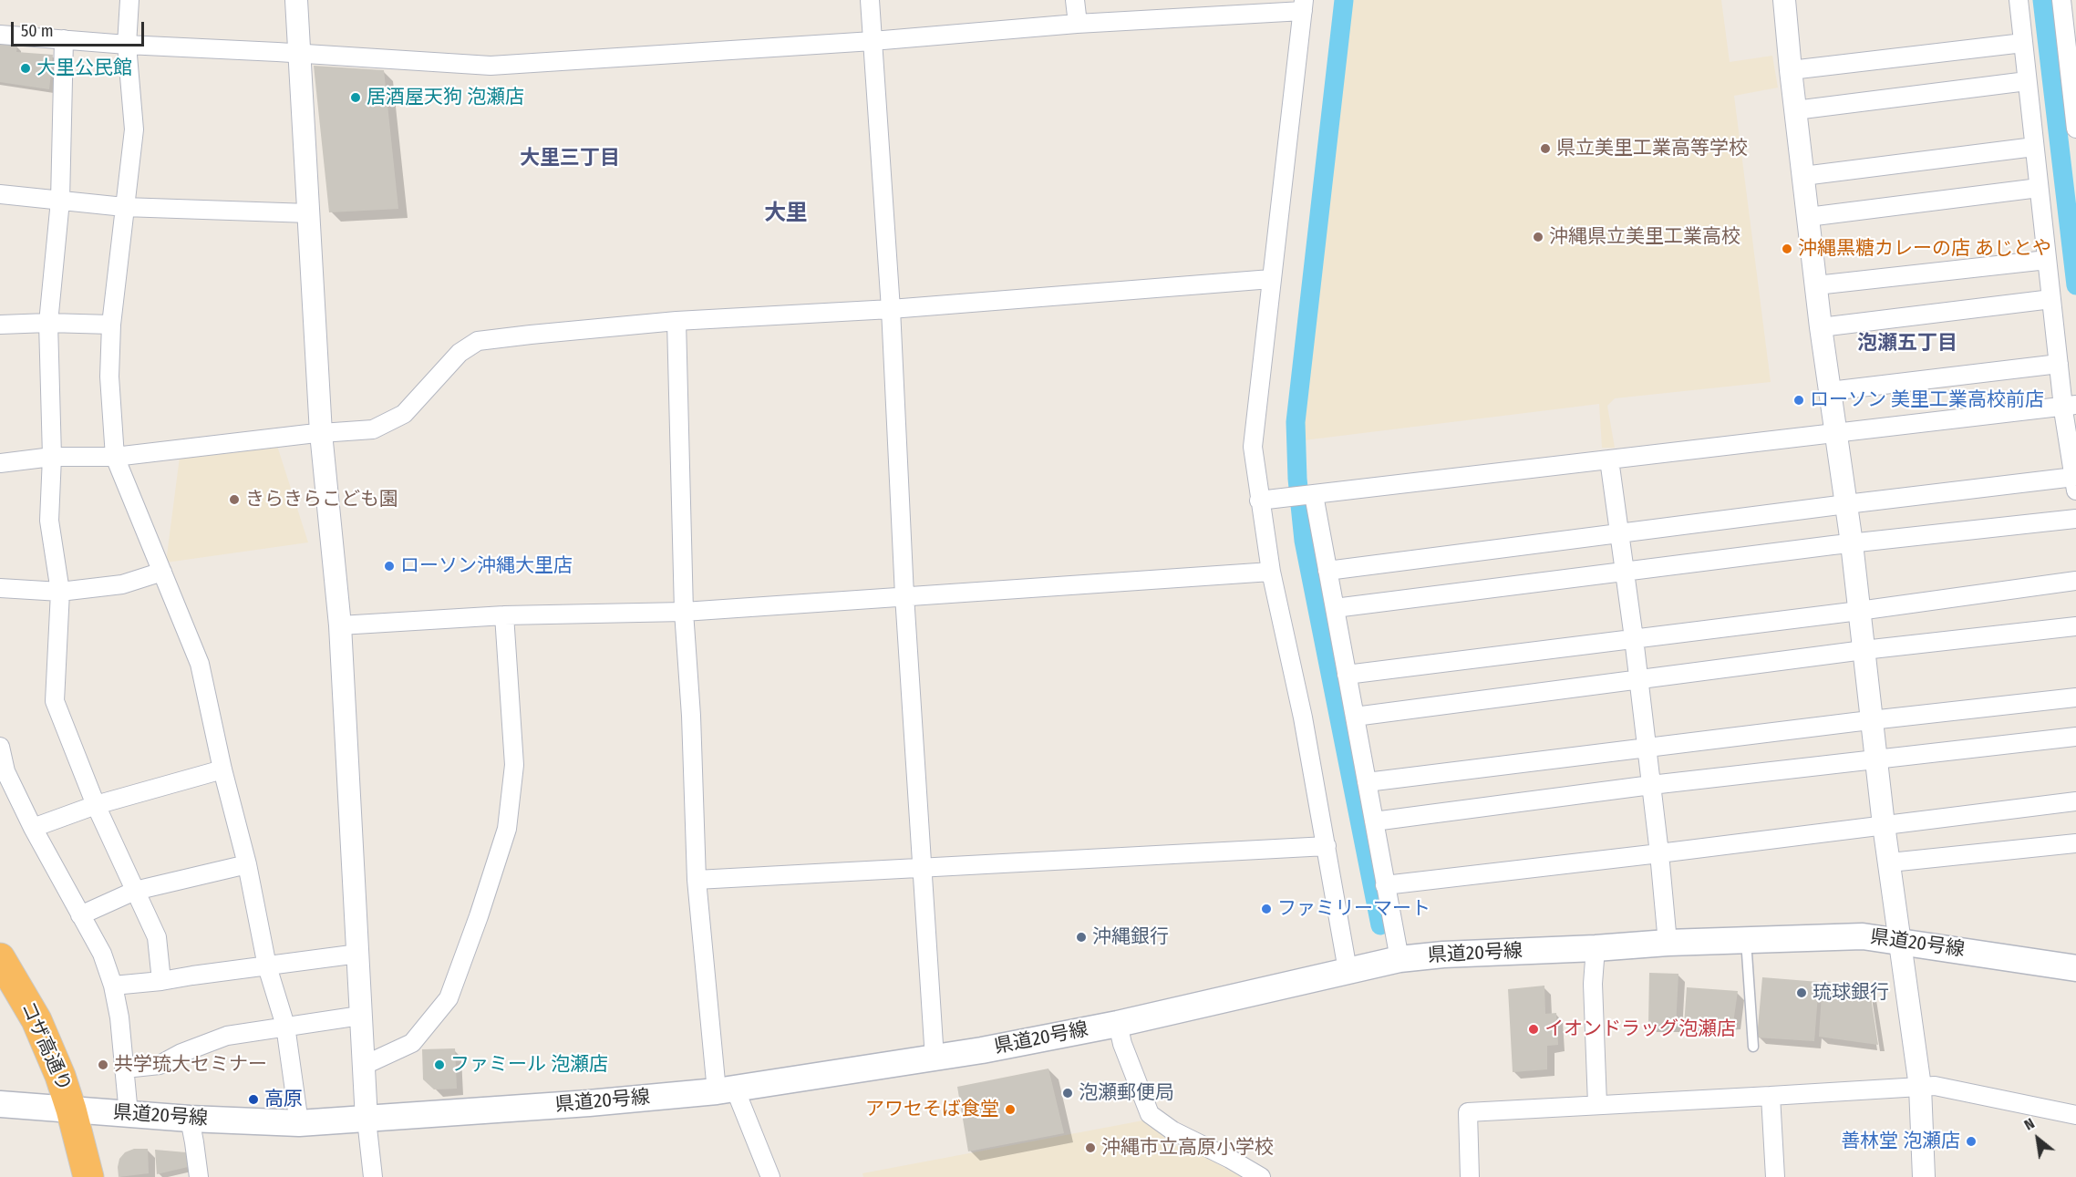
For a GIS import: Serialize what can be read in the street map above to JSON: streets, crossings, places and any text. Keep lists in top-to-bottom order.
{
  "streets": {
    "highway": ["コザ高通り"],
    "main road": ["県道20号線"]
  },
  "crossings": [
    ["県道20号線", "コザ高通り"]
  ],
  "districts": ["大里三丁目", "大里", "泡瀬五丁目"],
  "places": [
    "大里公民館",
    "居酒屋天狗 泡瀬店",
    "県立美里工業高等学校",
    "沖縄県立美里工業高校",
    "沖縄黒糖カレーの店 あじとや",
    "ローソン 美里工業高校前店",
    "きらきらこども園",
    "ローソン沖縄大里店",
    "ファミリーマート",
    "沖縄銀行",
    "琉球銀行",
    "イオンドラッグ泡瀬店",
    "共学琉大セミナー",
    "ファミール 泡瀬店",
    "泡瀬郵便局",
    "高原",
    "アワセそば食堂",
    "善林堂 泡瀬店",
    "沖縄市立高原小学校"
  ],
  "scale_bar": "50 m",
  "north": "top left"
}
